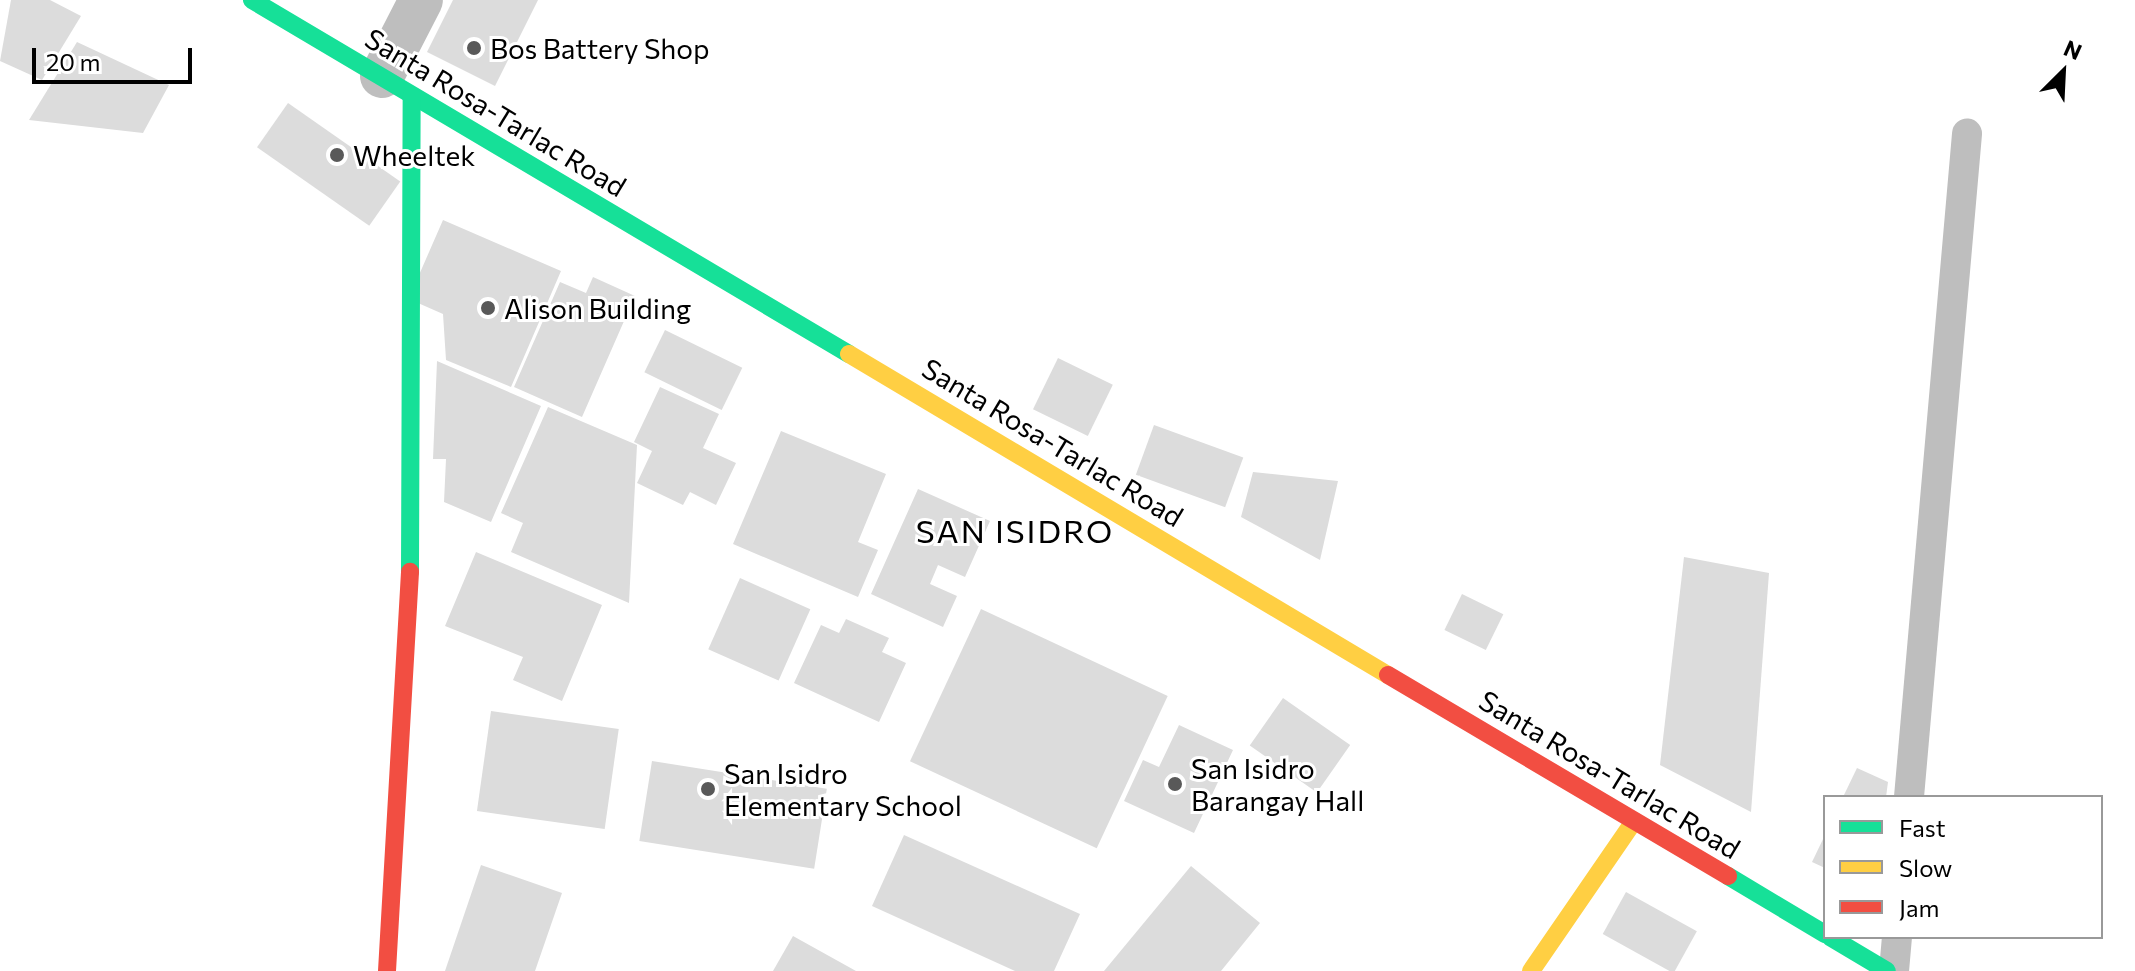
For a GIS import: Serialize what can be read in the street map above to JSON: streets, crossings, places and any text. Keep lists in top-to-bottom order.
{
  "streets": {
    "main road": ["Santa Rosa-Tarlac Road"]
  },
  "districts": ["SAN ISIDRO"],
  "places": [
    "Bos Battery Shop",
    "Wheeltek",
    "Alison Building",
    "San Isidro Barangay Hall",
    "San Isidro Elementary School"
  ],
  "legend": ["Fast", "Slow", "Jam"],
  "scale_bar": "20 m",
  "north": "top right"
}
